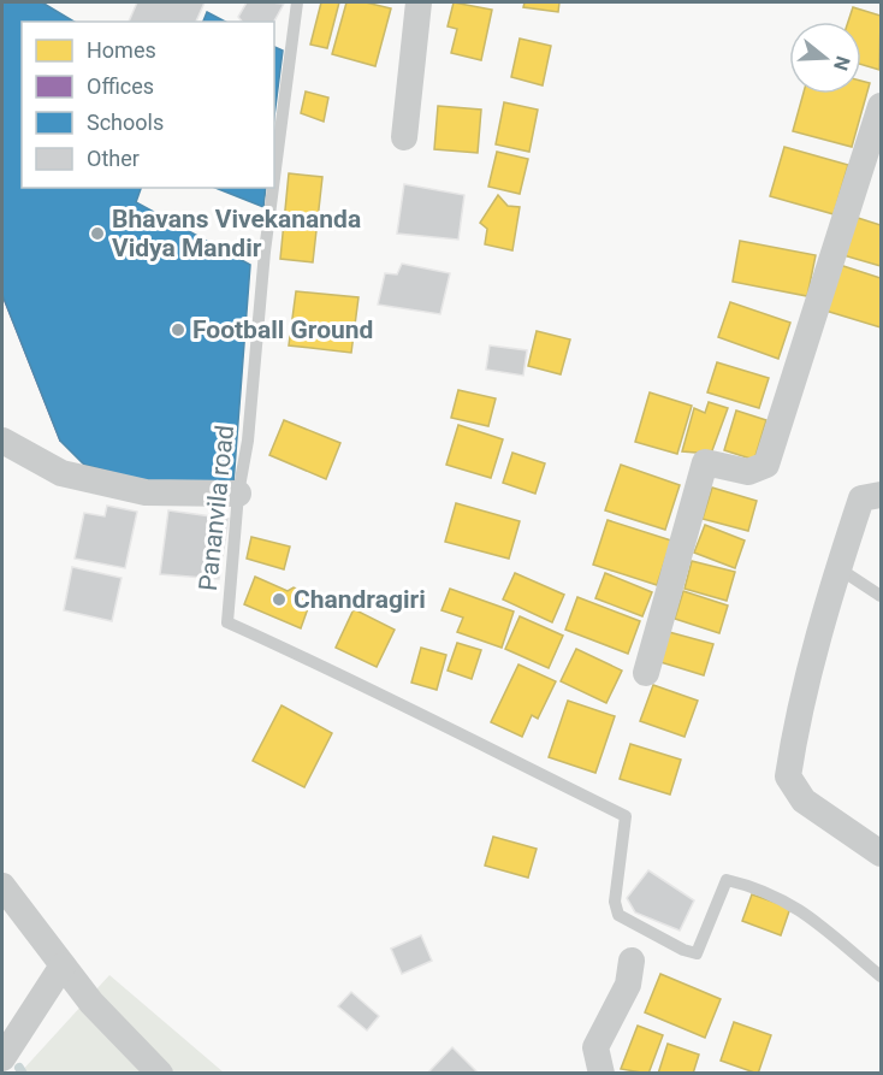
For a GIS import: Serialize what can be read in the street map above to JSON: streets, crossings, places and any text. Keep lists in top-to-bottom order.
{
  "streets": {
    "lane": ["Pananvila road"]
  },
  "places": ["Bhavans Vivekananda Vidya Mandir", "Football Ground", "Chandragiri"],
  "legend": [
    "Homes",
    "Offices",
    "Schools",
    "Other"
  ],
  "north": "right"
}
